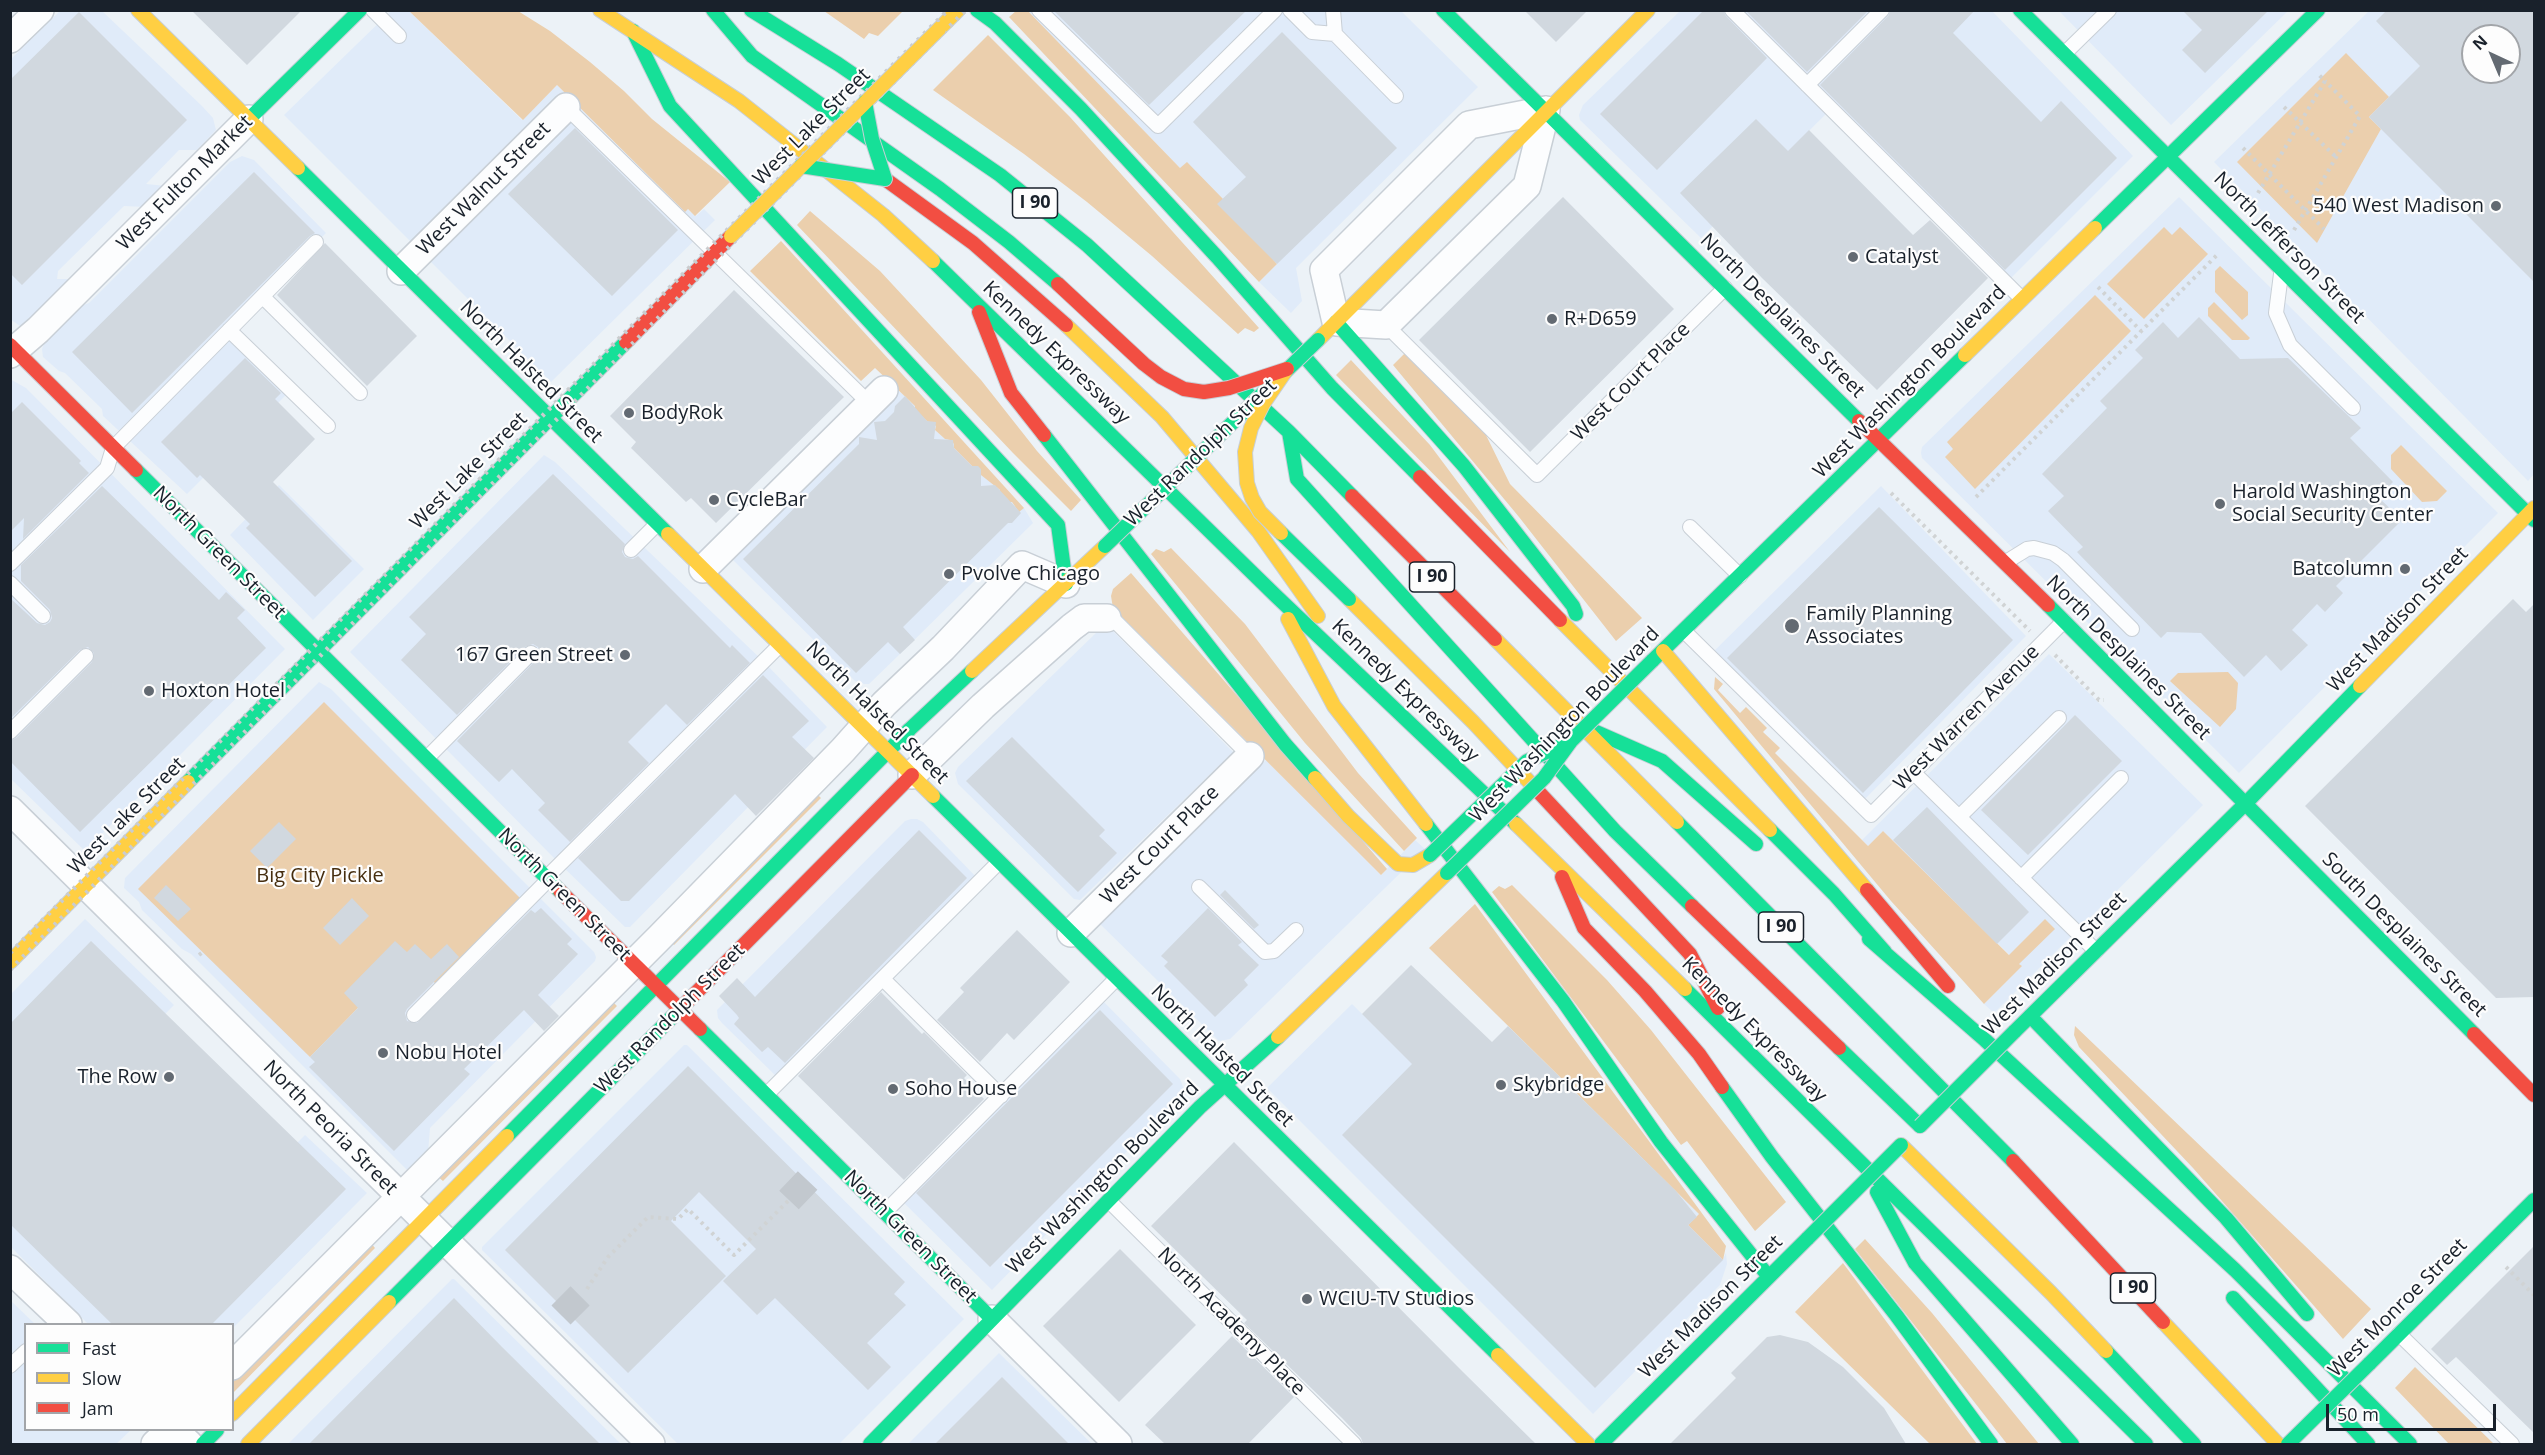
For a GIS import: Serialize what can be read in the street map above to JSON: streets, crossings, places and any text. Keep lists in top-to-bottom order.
{
  "streets": {
    "main road": [
      "West Lake Street",
      "West Fulton Market",
      "I 90",
      "North Jefferson Street",
      "North Desplaines Street",
      "Kennedy Expressway",
      "North Halsted Street",
      "West Washington Boulevard",
      "West Randolph Street",
      "North Green Street",
      "West Madison Street",
      "South Desplaines Street",
      "West Monroe Street"
    ],
    "street": ["West Walnut Street", "West Court Place", "North Peoria Street"],
    "lane": ["West Warren Avenue", "North Academy Place"]
  },
  "crossings": [
    ["West Lake Street", "North Halsted Street"],
    ["West Lake Street", "North Green Street"],
    ["West Lake Street", "North Peoria Street"],
    ["West Fulton Market", "North Halsted Street"],
    ["West Fulton Market", "North Green Street"],
    ["West Walnut Street", "North Halsted Street"],
    ["North Jefferson Street", "West Washington Boulevard"],
    ["North Jefferson Street", "West Madison Street"],
    ["North Desplaines Street", "West Court Place"],
    ["North Desplaines Street", "West Washington Boulevard"],
    ["North Desplaines Street", "West Randolph Street"],
    ["North Desplaines Street", "West Madison Street"],
    ["North Desplaines Street", "West Warren Avenue"],
    ["North Desplaines Street", "South Desplaines Street"],
    ["North Halsted Street", "West Court Place"],
    ["North Halsted Street", "West Washington Boulevard"],
    ["North Halsted Street", "West Randolph Street"],
    ["West Washington Boulevard", "North Green Street"],
    ["West Washington Boulevard", "West Warren Avenue"],
    ["West Washington Boulevard", "North Academy Place"],
    ["West Randolph Street", "North Green Street"],
    ["West Randolph Street", "North Peoria Street"],
    ["West Madison Street", "South Desplaines Street"]
  ],
  "parks": ["Big City Pickle"],
  "places": [
    "540 West Madison",
    "Catalyst",
    "R+D659",
    "BodyRok",
    "CycleBar",
    "Harold Washington Social Security Center",
    "Batcolumn",
    "Pvolve Chicago",
    "Family Planning Associates",
    "167 Green Street",
    "Hoxton Hotel",
    "Nobu Hotel",
    "The Row",
    "Skybridge",
    "Soho House",
    "WCIU-TV Studios"
  ],
  "legend": ["Fast", "Slow", "Jam"],
  "scale_bar": "50 m",
  "north": "top left"
}
